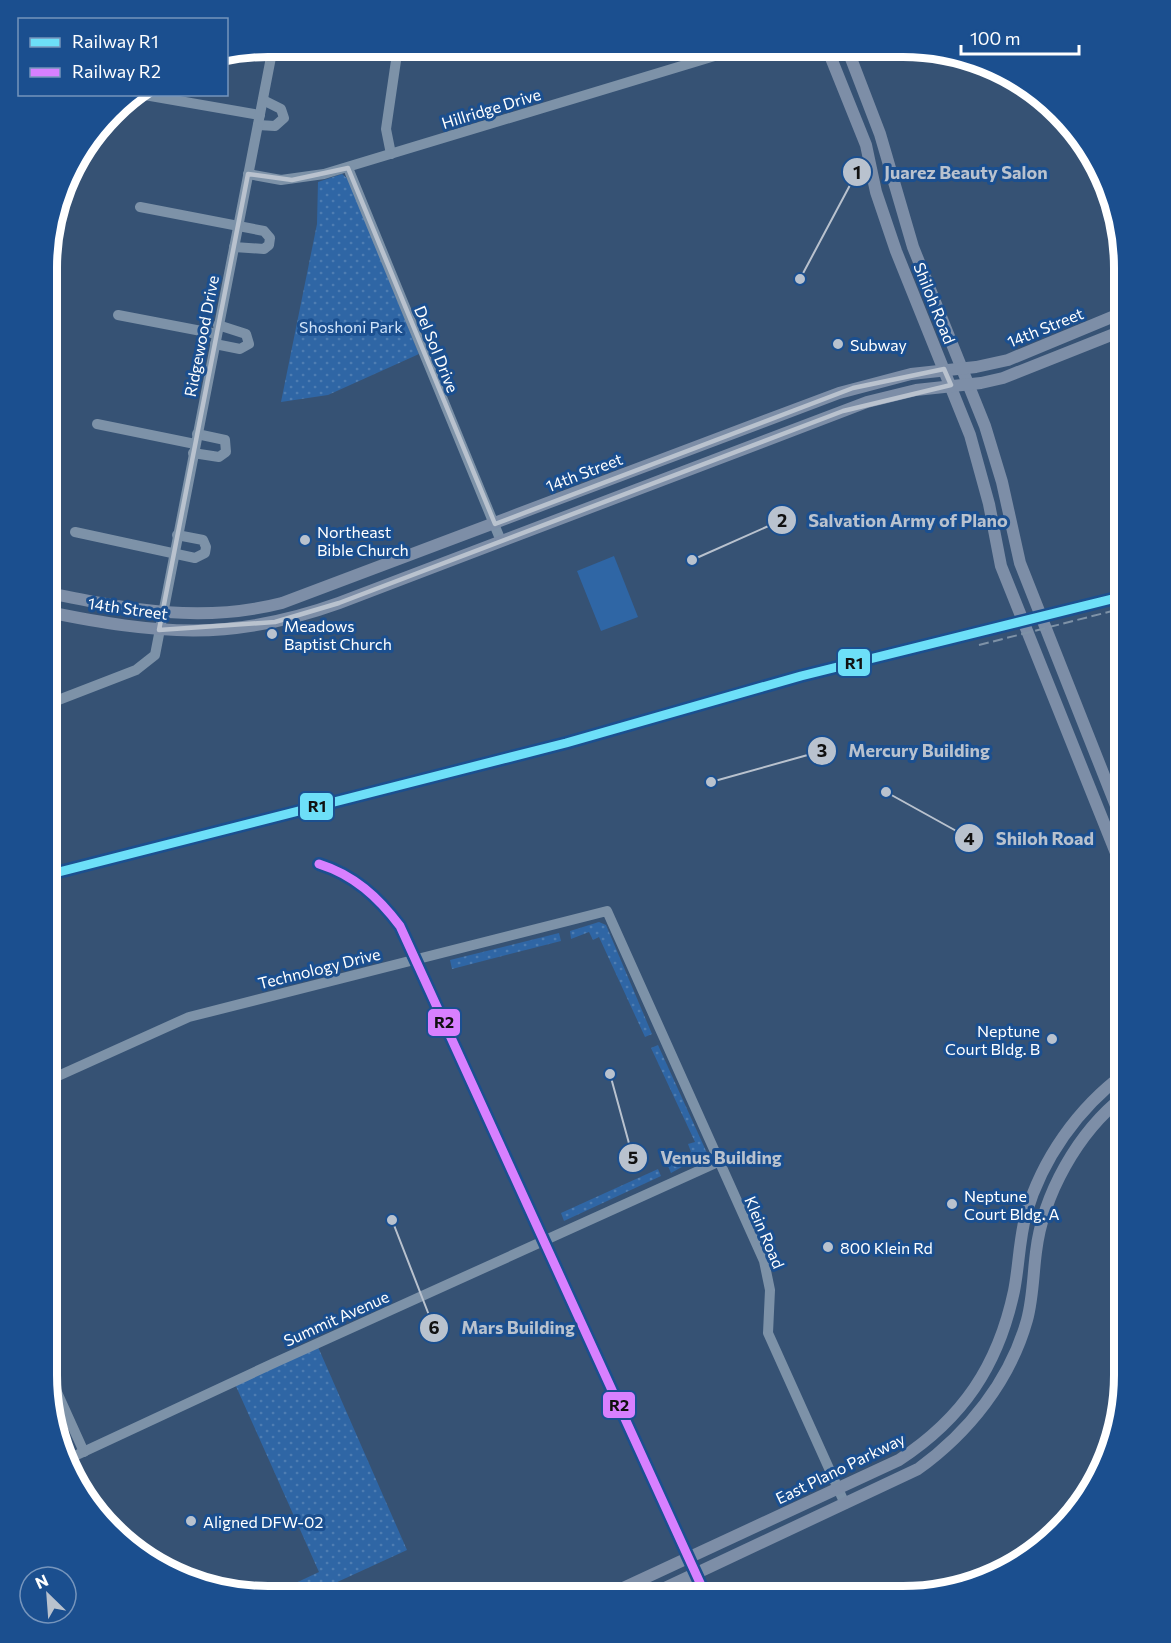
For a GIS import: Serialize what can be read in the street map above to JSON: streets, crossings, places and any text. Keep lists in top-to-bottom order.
{
  "streets": {
    "main road": ["Shiloh Road", "14th Street", "East Plano Parkway"],
    "street": [
      "Hillridge Drive",
      "Ridgewood Drive",
      "Del Sol Drive",
      "Technology Drive",
      "Klein Road",
      "Summit Avenue"
    ]
  },
  "crossings": [
    ["Hillridge Drive", "Ridgewood Drive"],
    ["Hillridge Drive", "Del Sol Drive"],
    ["Shiloh Road", "14th Street"],
    ["14th Street", "Ridgewood Drive"],
    ["14th Street", "Del Sol Drive"],
    ["Technology Drive", "Klein Road"],
    ["Klein Road", "Summit Avenue"],
    ["Klein Road", "East Plano Parkway"]
  ],
  "parks": ["Shoshoni Park"],
  "places": [
    "Juarez Beauty Salon",
    "Subway",
    "Northeast Bible Church",
    "Salvation Army of Plano",
    "Meadows Baptist Church",
    "Mercury Building",
    "Shiloh Road",
    "Neptune Court Bldg. B",
    "Venus Building",
    "Neptune Court Bldg. A",
    "Mars Building",
    "800 Klein Rd",
    "Aligned DFW-02"
  ],
  "lines": ["rail line R1", "rail line R2"],
  "legend": ["Railway R1", "Railway R2"],
  "scale_bar": "100 m",
  "north": "top left"
}
